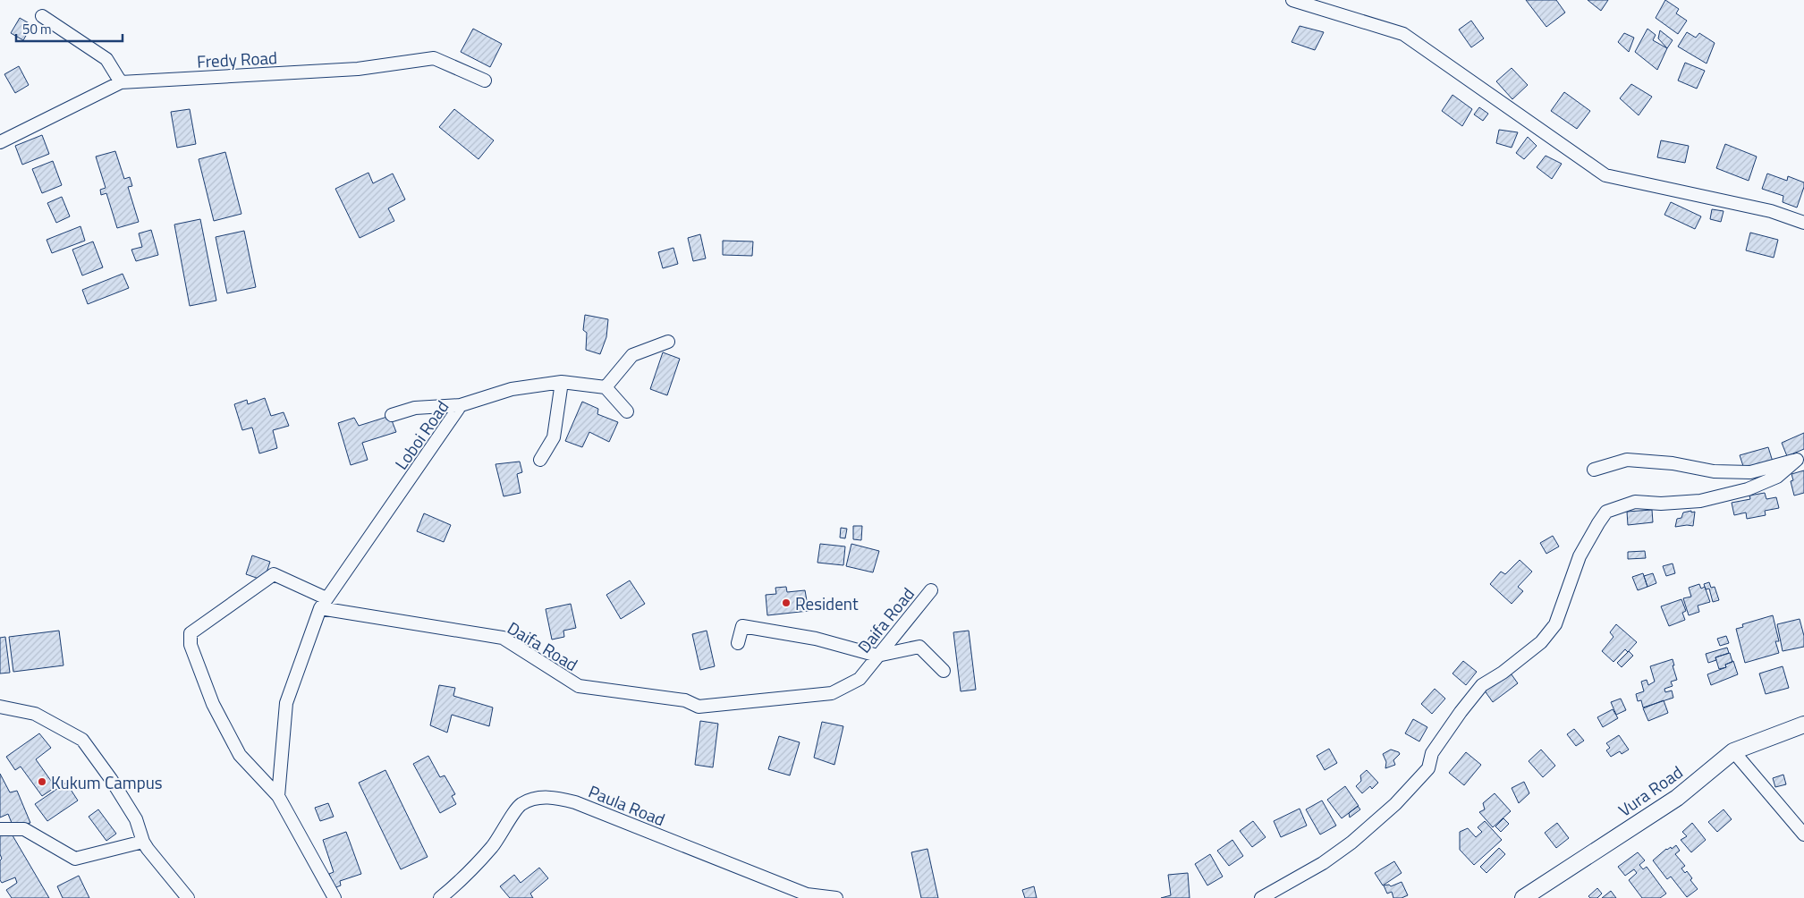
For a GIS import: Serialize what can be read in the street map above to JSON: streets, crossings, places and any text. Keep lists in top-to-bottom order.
{
  "streets": {
    "street": [
      "Fredy Road",
      "Loboi Road",
      "Daifa Road",
      "Vura Road",
      "Paula Road"
    ]
  },
  "crossings": [
    ["Loboi Road", "Daifa Road"]
  ],
  "places": ["Resident", "Kukum Campus"],
  "scale_bar": "50 m"
}
